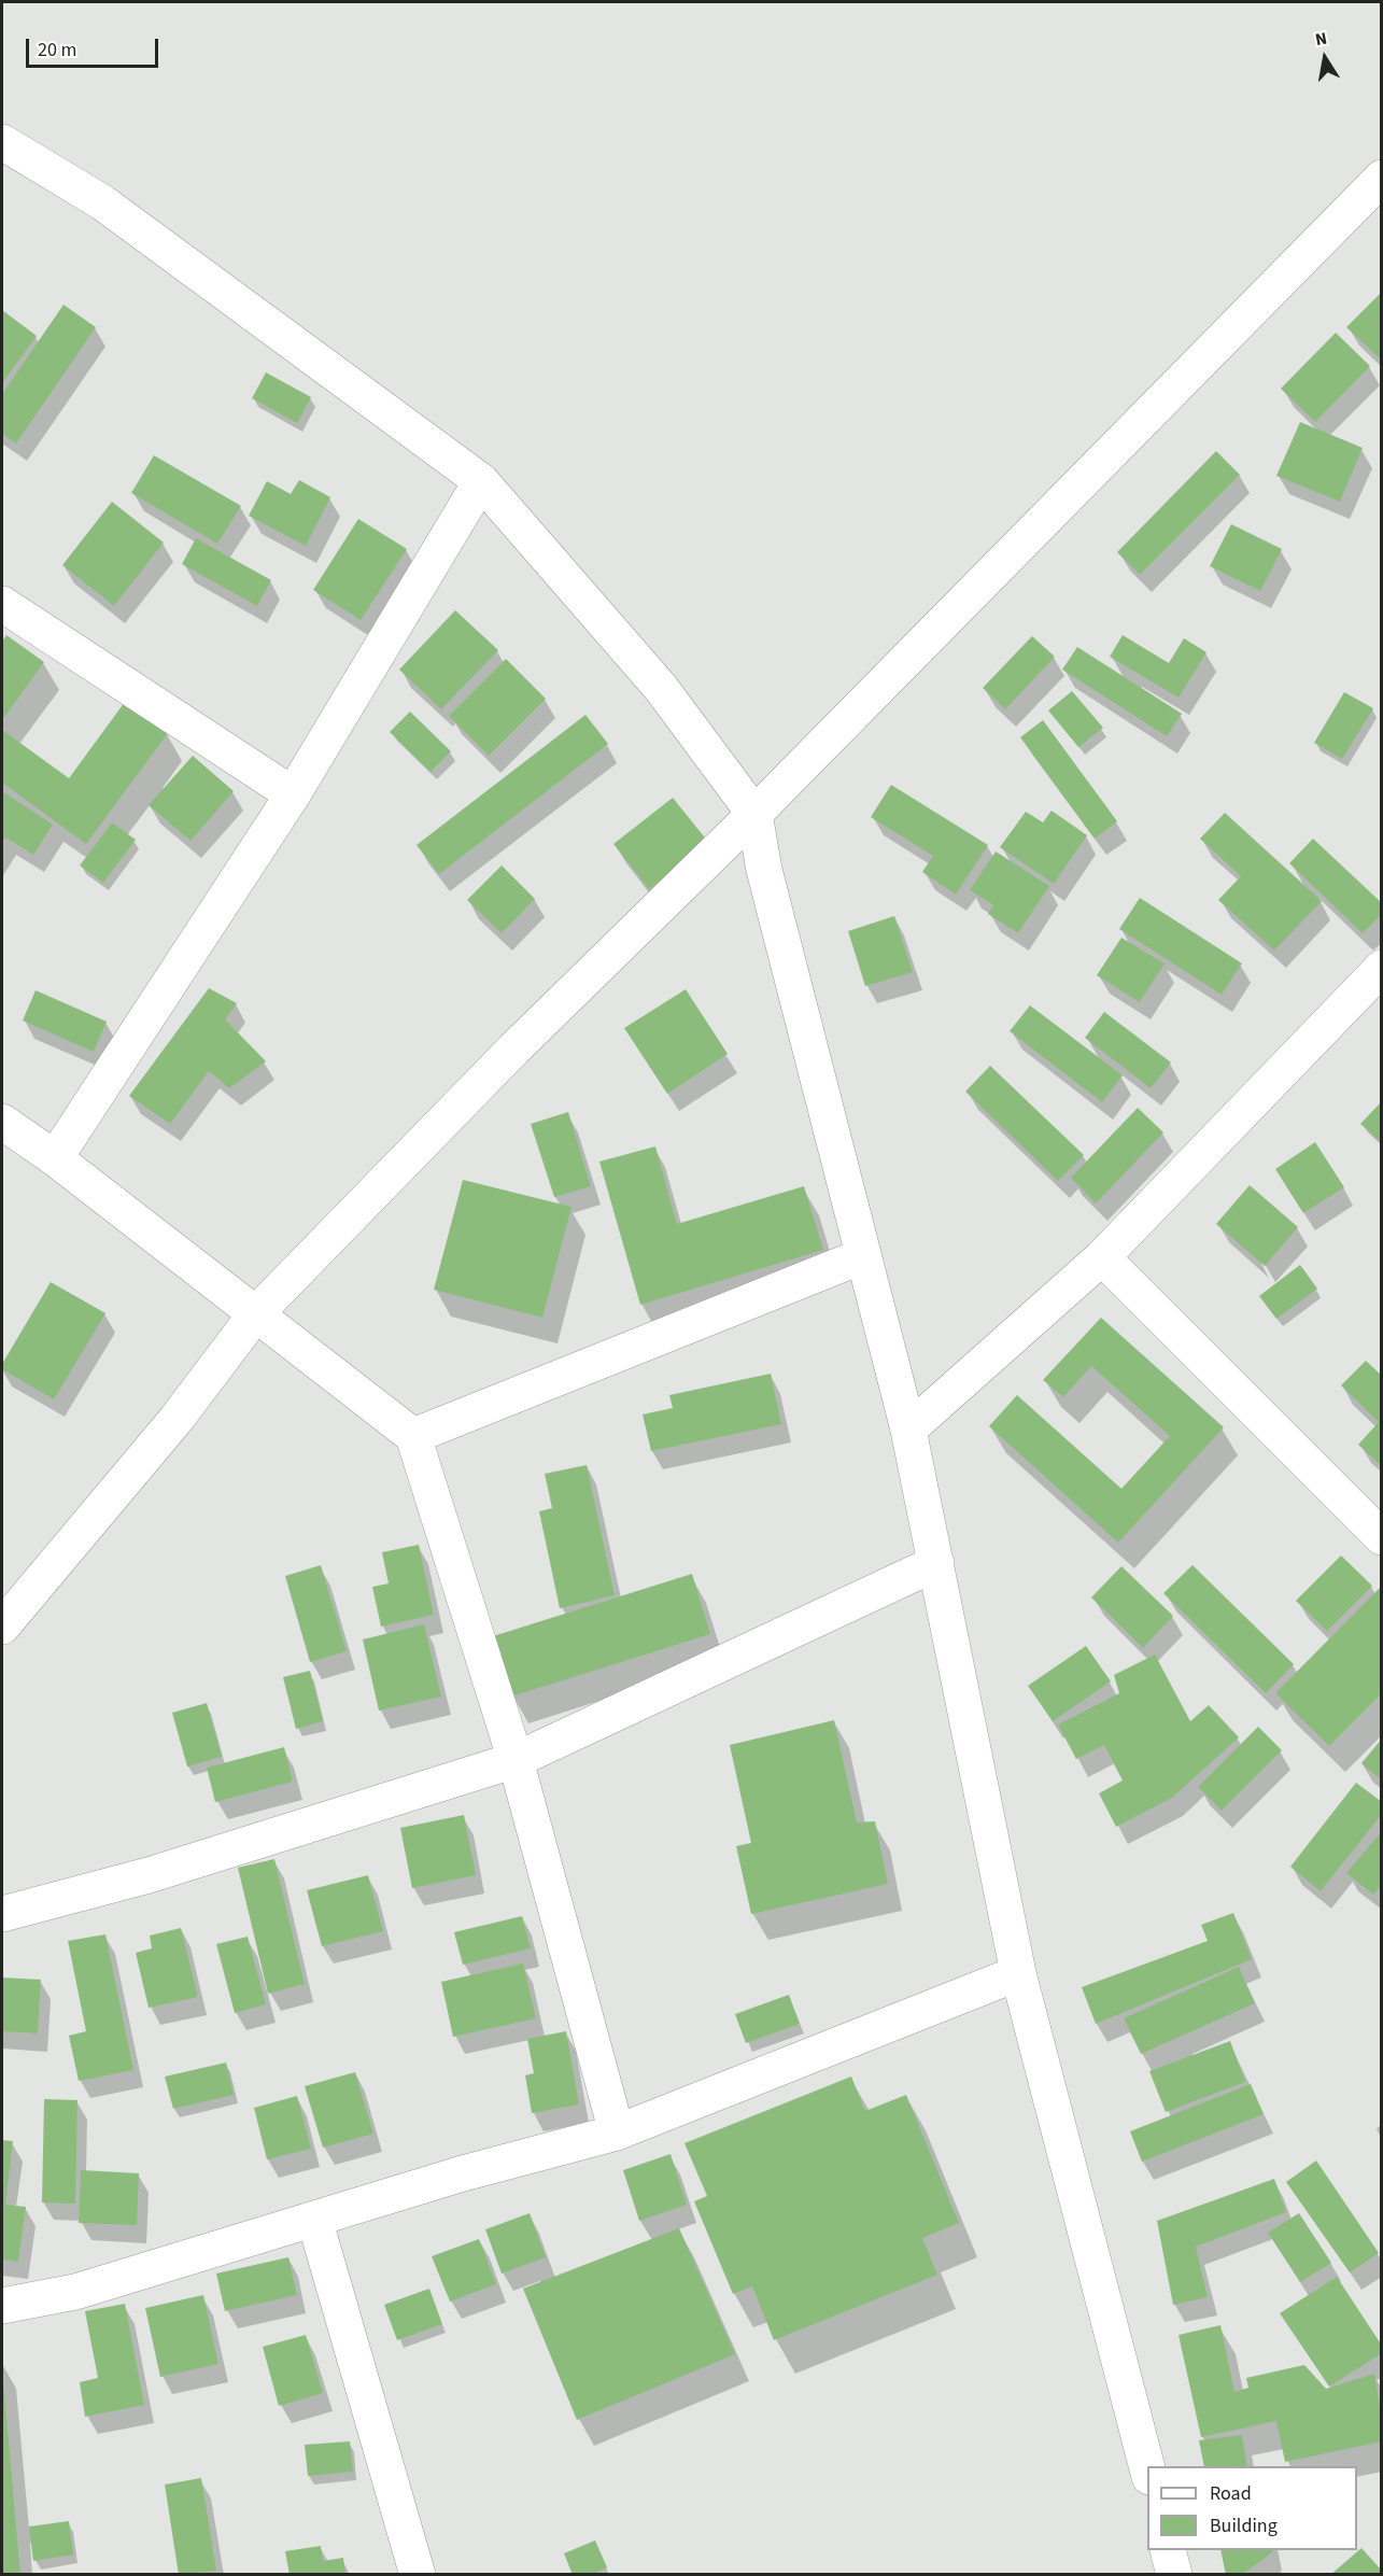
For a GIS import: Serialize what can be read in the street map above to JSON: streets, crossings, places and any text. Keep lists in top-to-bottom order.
{
  "legend": ["Road", "Building"],
  "scale_bar": "20 m",
  "north": "top"
}
